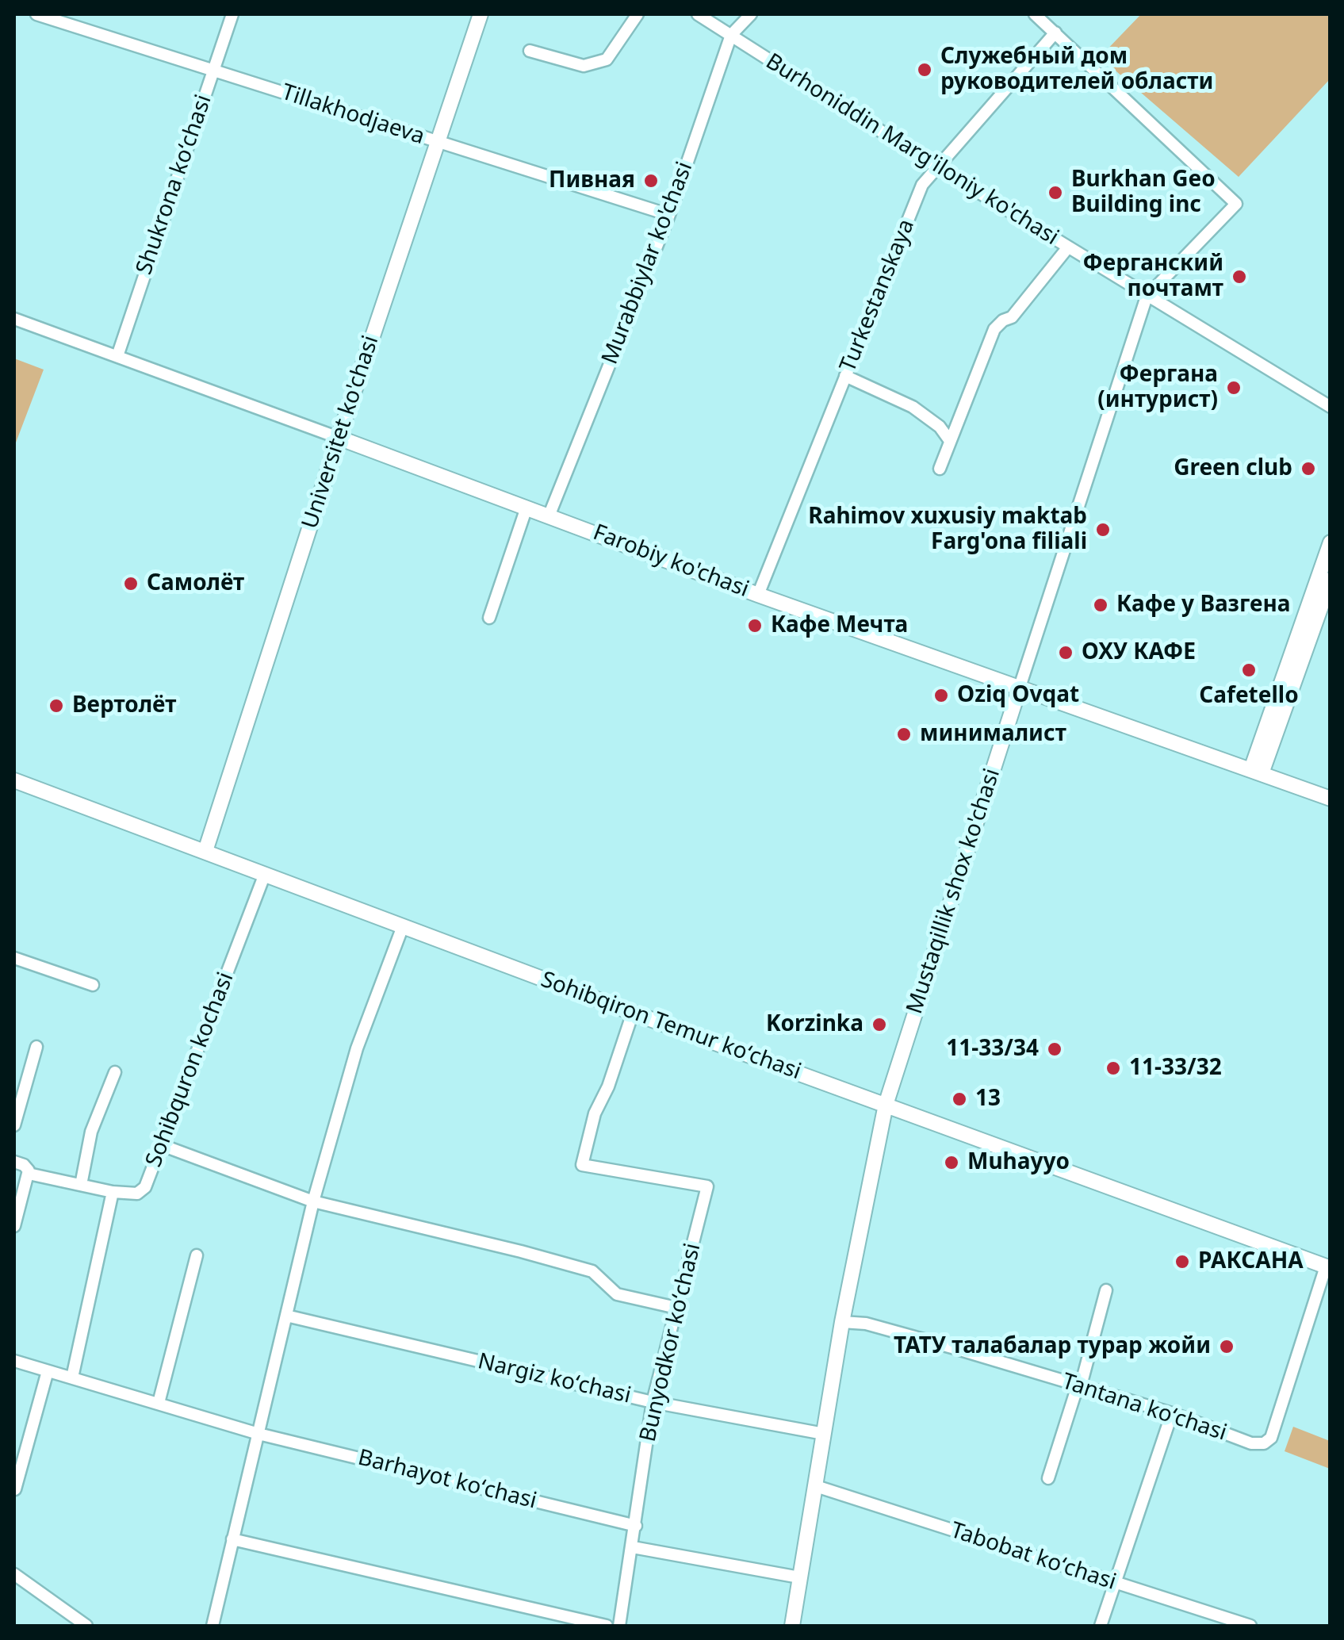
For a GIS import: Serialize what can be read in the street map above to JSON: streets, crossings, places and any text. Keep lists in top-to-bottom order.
{
  "streets": {
    "main road": [
      "Universitet ko'chasi",
      "Farobiy ko'chasi",
      "Mustaqillik shox ko'chasi",
      "Sohibqiron Temur koʻchasi"
    ],
    "street": [
      "Tillakhodjaeva",
      "Burhoniddin Marg'iloniy ko'chasi",
      "Shukrona koʻchasi",
      "Murabbiylar ko'chasi",
      "Turkestanskaya",
      "Sohibquron kochasi",
      "Bunyodkor koʻchasi",
      "Nargiz koʻchasi",
      "Tantana koʻchasi",
      "Barhayot koʻchasi",
      "Tabobat koʻchasi"
    ]
  },
  "crossings": [
    ["Tillakhodjaeva", "Shukrona koʻchasi"],
    ["Tillakhodjaeva", "Murabbiylar ko'chasi"],
    ["Tillakhodjaeva", "Universitet ko'chasi"],
    ["Burhoniddin Marg'iloniy ko'chasi", "Murabbiylar ko'chasi"],
    ["Burhoniddin Marg'iloniy ko'chasi", "Turkestanskaya"],
    ["Burhoniddin Marg'iloniy ko'chasi", "Mustaqillik shox ko'chasi"],
    ["Shukrona koʻchasi", "Farobiy ko'chasi"],
    ["Murabbiylar ko'chasi", "Farobiy ko'chasi"],
    ["Turkestanskaya", "Farobiy ko'chasi"],
    ["Turkestanskaya", "Mustaqillik shox ko'chasi"],
    ["Universitet ko'chasi", "Farobiy ko'chasi"],
    ["Universitet ko'chasi", "Sohibqiron Temur koʻchasi"],
    ["Farobiy ko'chasi", "Mustaqillik shox ko'chasi"],
    ["Mustaqillik shox ko'chasi", "Sohibqiron Temur koʻchasi"],
    ["Mustaqillik shox ko'chasi", "Nargiz koʻchasi"],
    ["Mustaqillik shox ko'chasi", "Tantana koʻchasi"],
    ["Mustaqillik shox ko'chasi", "Tabobat koʻchasi"],
    ["Sohibqiron Temur koʻchasi", "Sohibquron kochasi"],
    ["Sohibqiron Temur koʻchasi", "Bunyodkor koʻchasi"],
    ["Sohibqiron Temur koʻchasi", "Tantana koʻchasi"],
    ["Bunyodkor koʻchasi", "Nargiz koʻchasi"],
    ["Bunyodkor koʻchasi", "Barhayot koʻchasi"]
  ],
  "places": [
    "Служебный дом руководителей области",
    "Пивная",
    "Burkhan Geo Building inc",
    "Ферганский почтамт",
    "Фергана (интурист)",
    "Green club",
    "Rahimov xuxusiy maktab Farg'ona filiali",
    "Самолёт",
    "Кафе у Вазгена",
    "Кафе Мечта",
    "ОХУ КАФЕ",
    "Cafetello",
    "Oziq Ovqat",
    "Вертолёт",
    "минималист",
    "Korzinka",
    "11-33/34",
    "11-33/32",
    "13",
    "Muhayyo",
    "РАКСАНА",
    "ТАТУ талабалар турар жойи"
  ]
}
